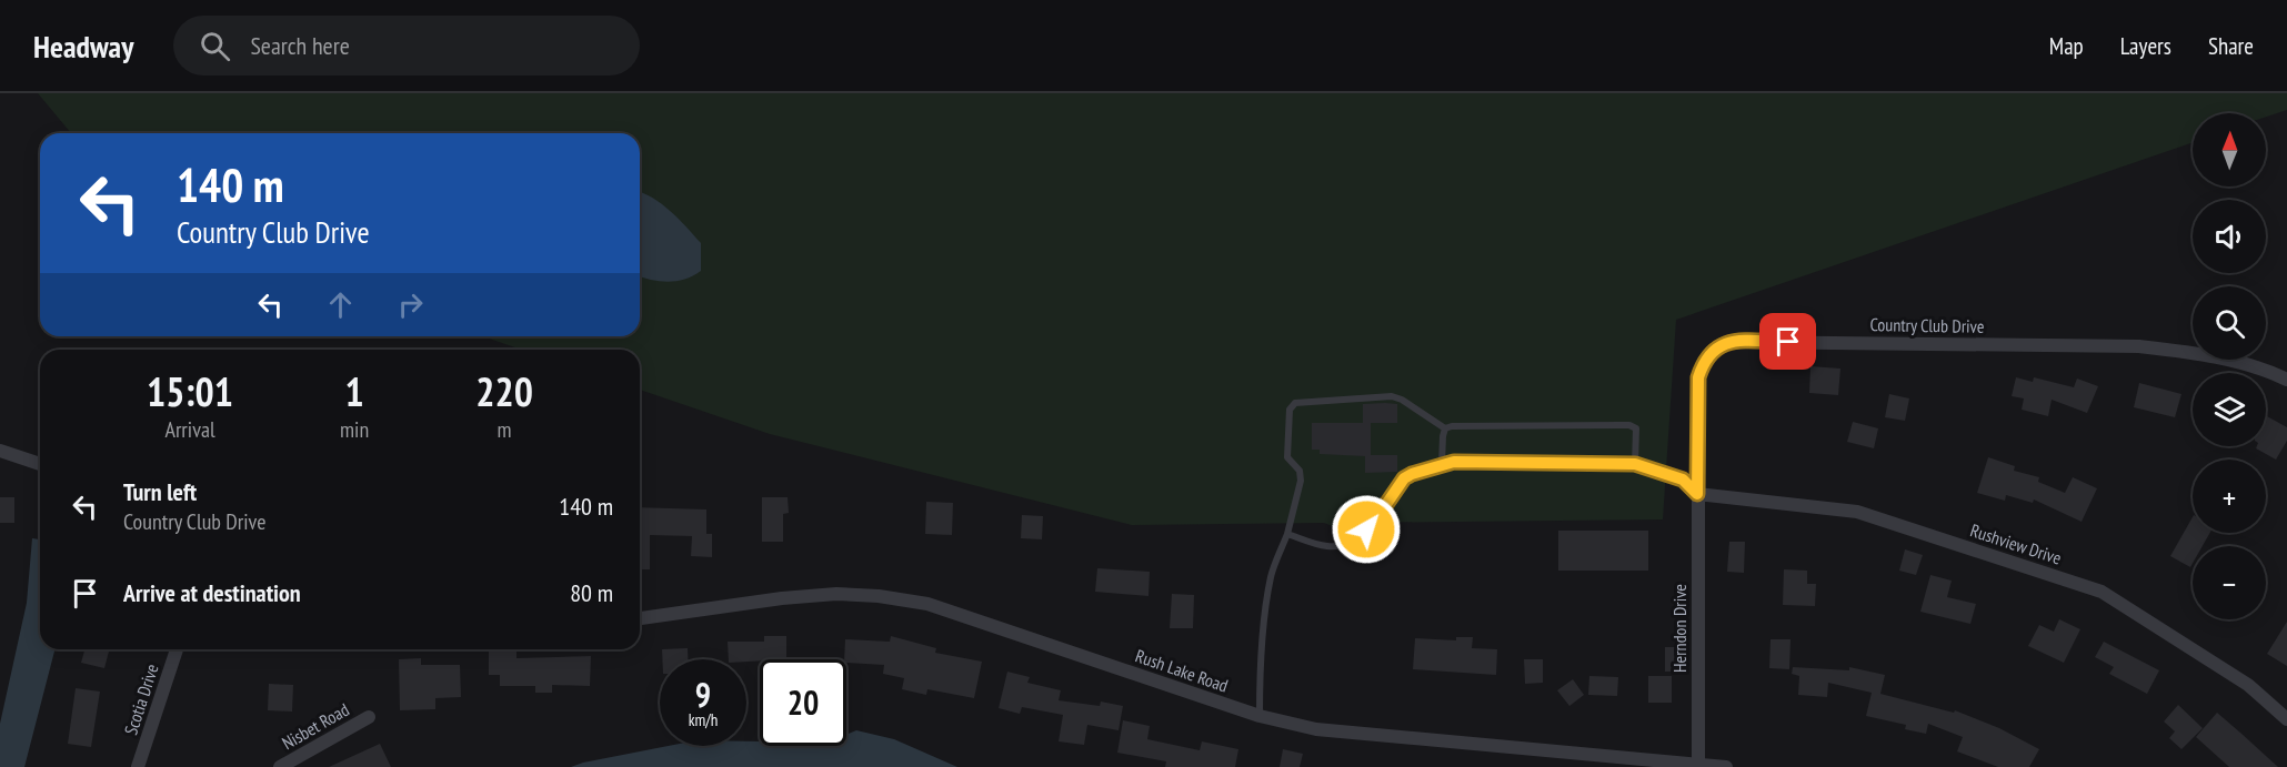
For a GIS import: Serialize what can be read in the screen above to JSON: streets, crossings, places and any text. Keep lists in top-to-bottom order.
{
  "streets": {
    "street": [
      "Country Club Drive",
      "Rushview Drive",
      "Herndon Drive",
      "Rush Lake Road",
      "Scotia Drive",
      "Nisbet Road"
    ]
  },
  "crossings": [
    ["Country Club Drive", "Rushview Drive"],
    ["Country Club Drive", "Herndon Drive"],
    ["Rushview Drive", "Herndon Drive"],
    ["Herndon Drive", "Rush Lake Road"]
  ],
  "north": "top",
  "page": {
    "header": "Headway",
    "search": "Search here",
    "nav": ["Map", "Layers", "Share"],
    "map_buttons": ["+", "−"],
    "turn": ["140 m", "Country Club Drive"],
    "eta": [
      "15:01",
      "Arrival",
      "1",
      "min",
      "220",
      "m"
    ],
    "list": [
      {
        "name": "Turn left",
        "note": "Country Club Drive",
        "value": "140 m"
      },
      {
        "name": "Arrive at destination",
        "value": "80 m"
      }
    ],
    "speed": "9 km/h",
    "limit": "20"
  }
}
